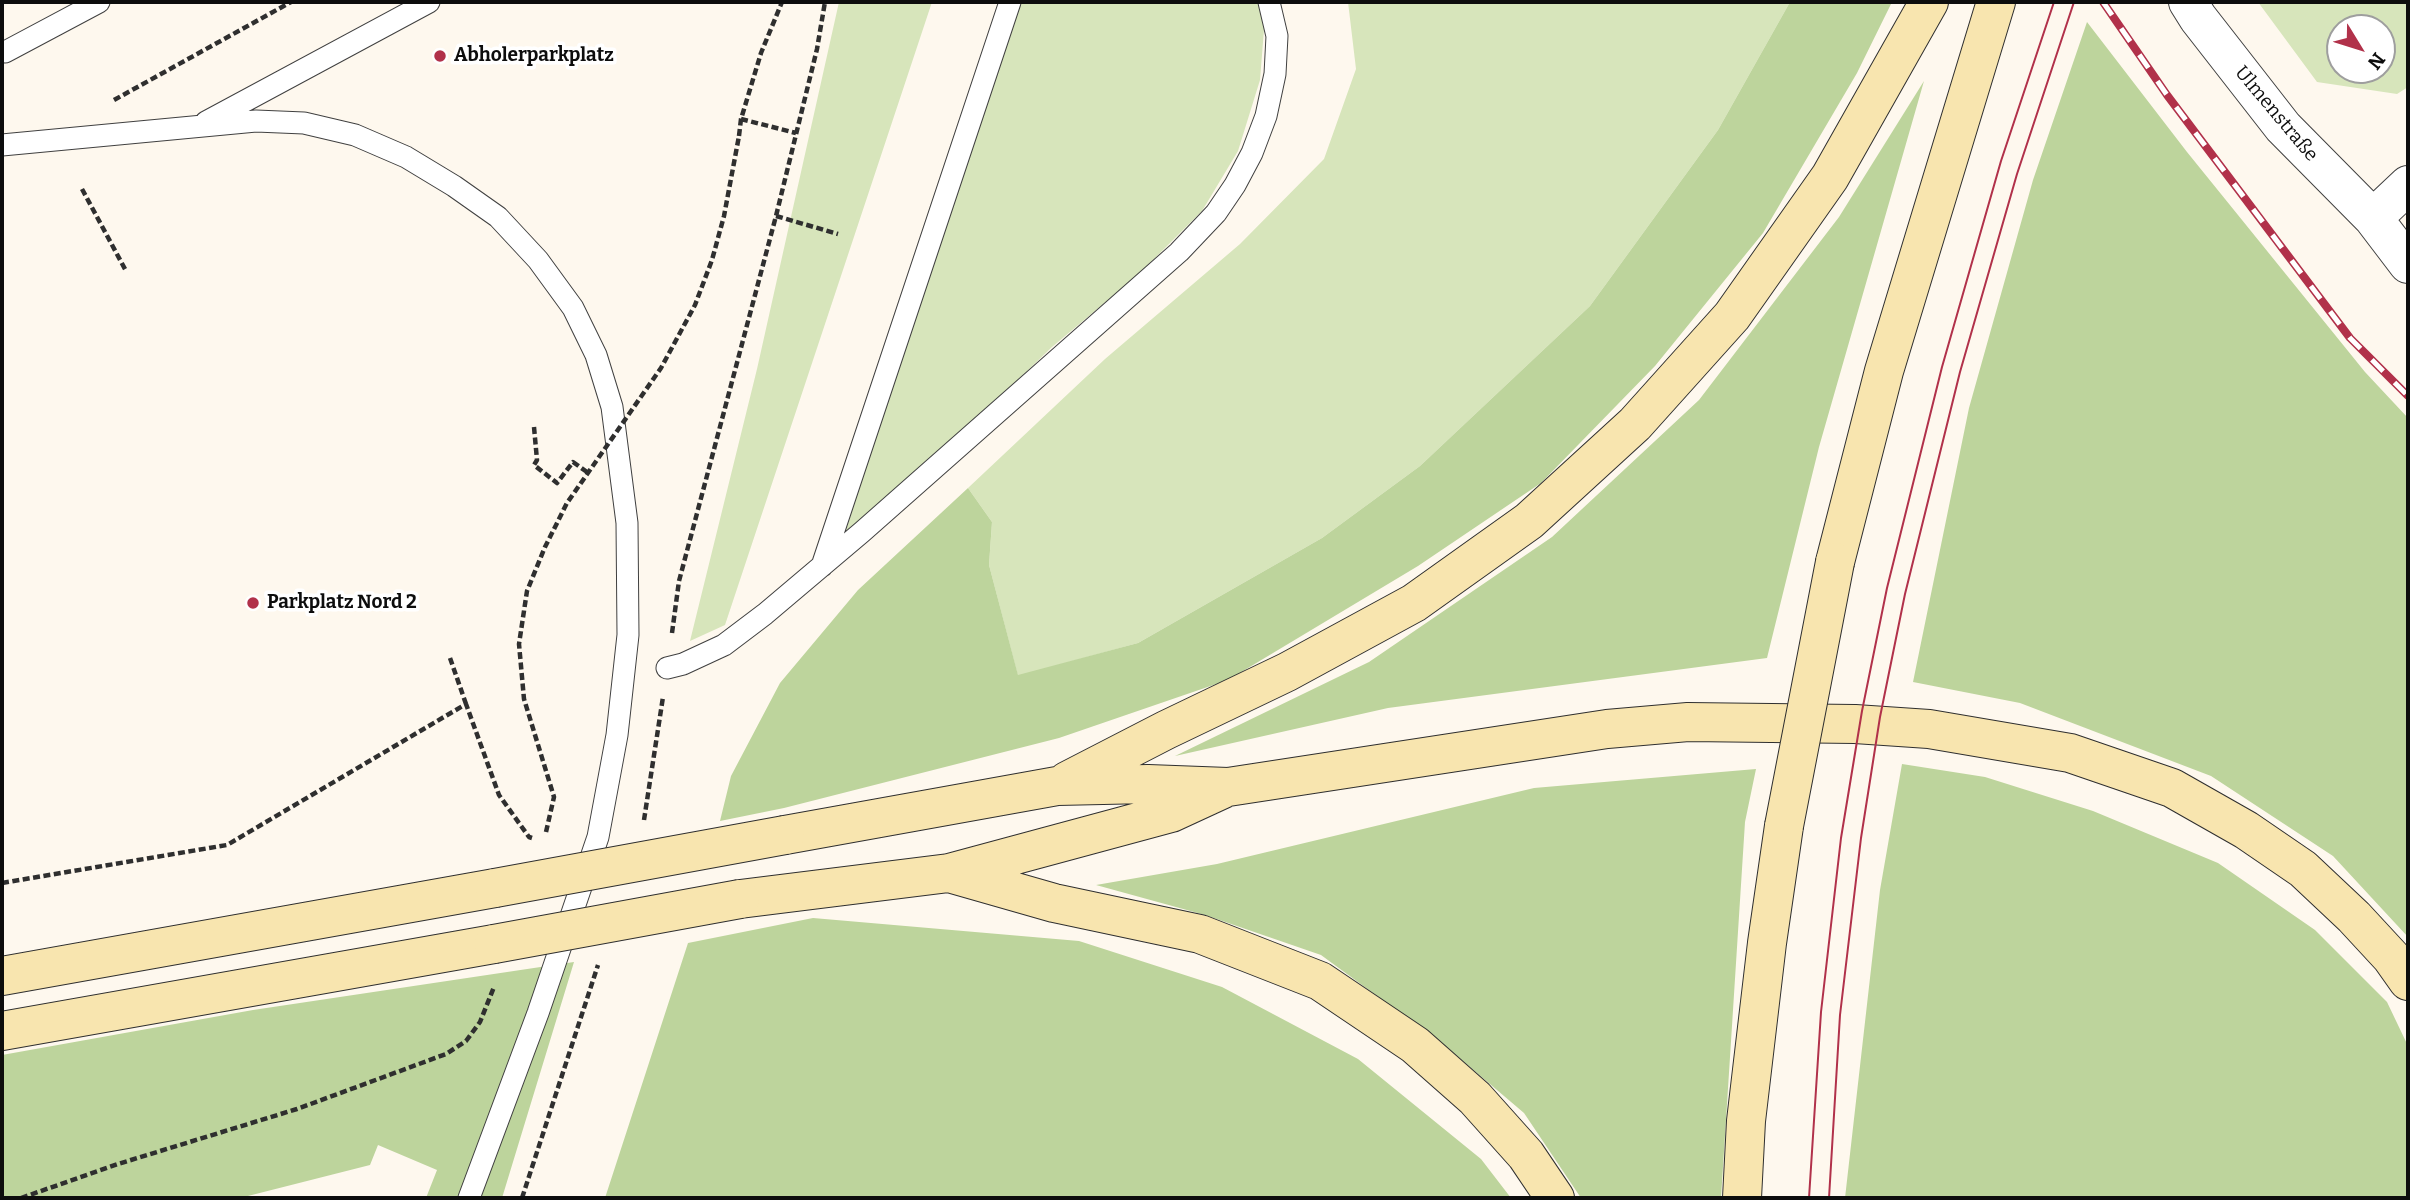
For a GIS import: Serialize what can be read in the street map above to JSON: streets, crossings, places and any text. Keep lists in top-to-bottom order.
{
  "streets": {
    "street": ["Ulmenstraße"]
  },
  "places": ["Abholerparkplatz", "Parkplatz Nord 2"],
  "north": "bottom right"
}
